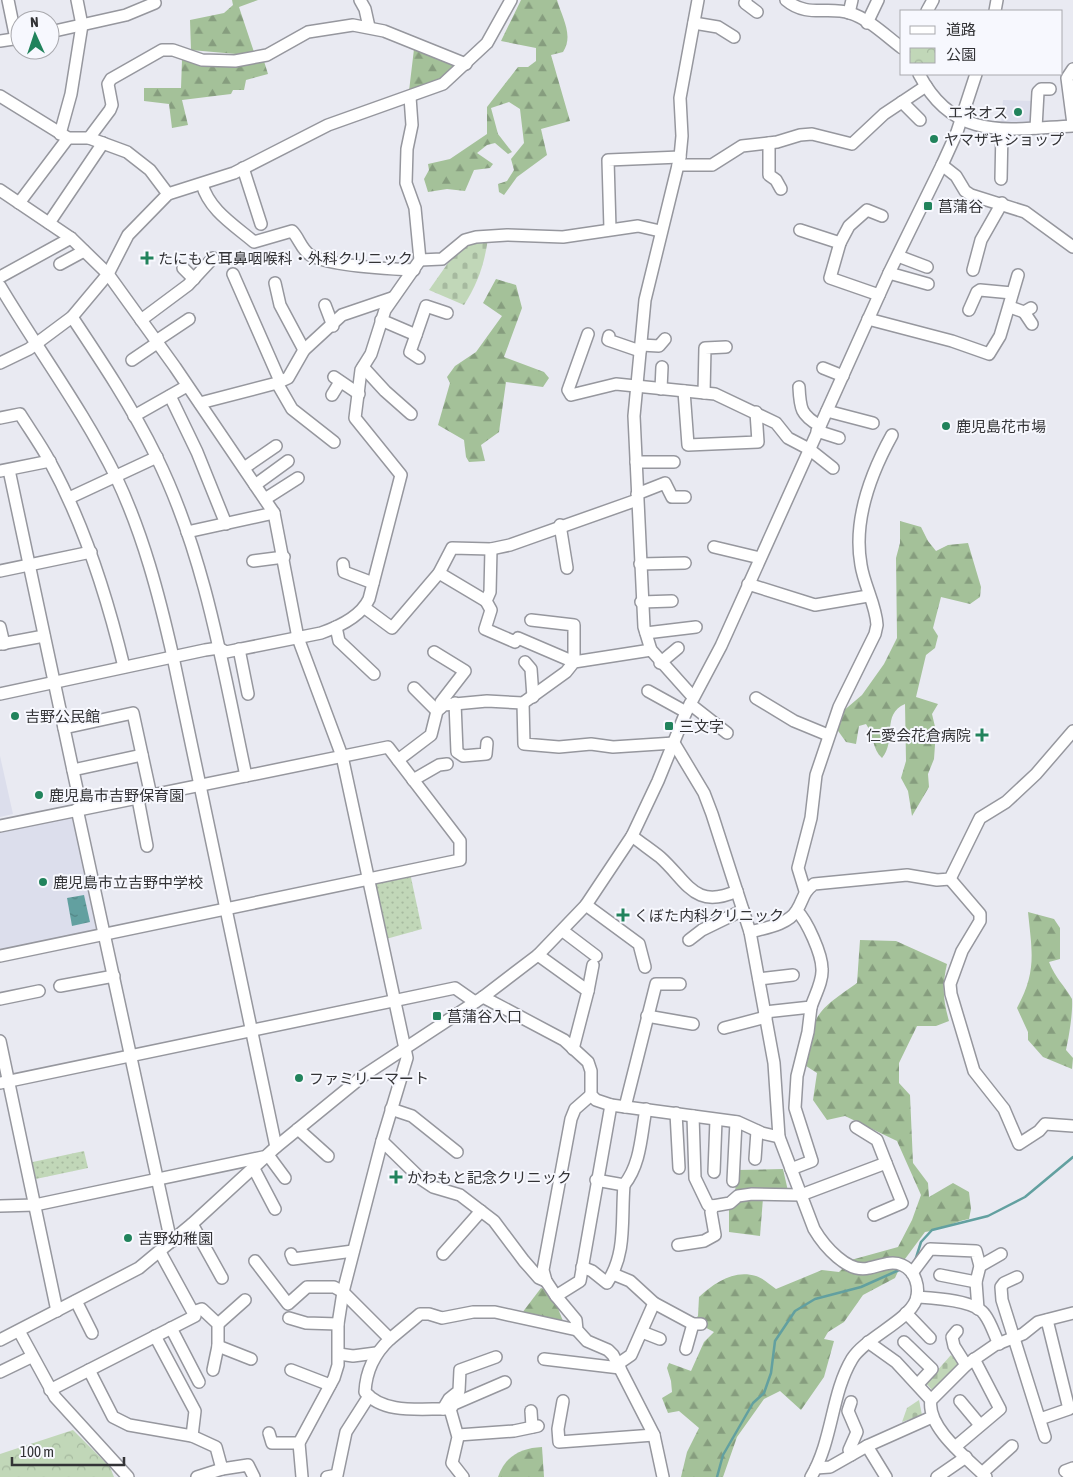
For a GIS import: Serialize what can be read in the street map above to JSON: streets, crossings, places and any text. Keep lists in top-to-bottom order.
{
  "places": {
    "other": [
      "エネオス",
      "ヤマザキショップ",
      "鹿児島花市場",
      "吉野公民館",
      "鹿児島市吉野保育園",
      "鹿児島市立吉野中学校",
      "ファミリーマート",
      "吉野幼稚園"
    ],
    "transit": ["菖蒲谷", "三文字", "菖蒲谷入口"],
    "health": [
      "たにもと耳鼻咽喉科・外科クリニック",
      "仁愛会花倉病院",
      "くぼた内科クリニック",
      "かわもと記念クリニック"
    ]
  },
  "legend": ["道路", "公園"],
  "scale_bar": "100 m",
  "north": "top"
}
